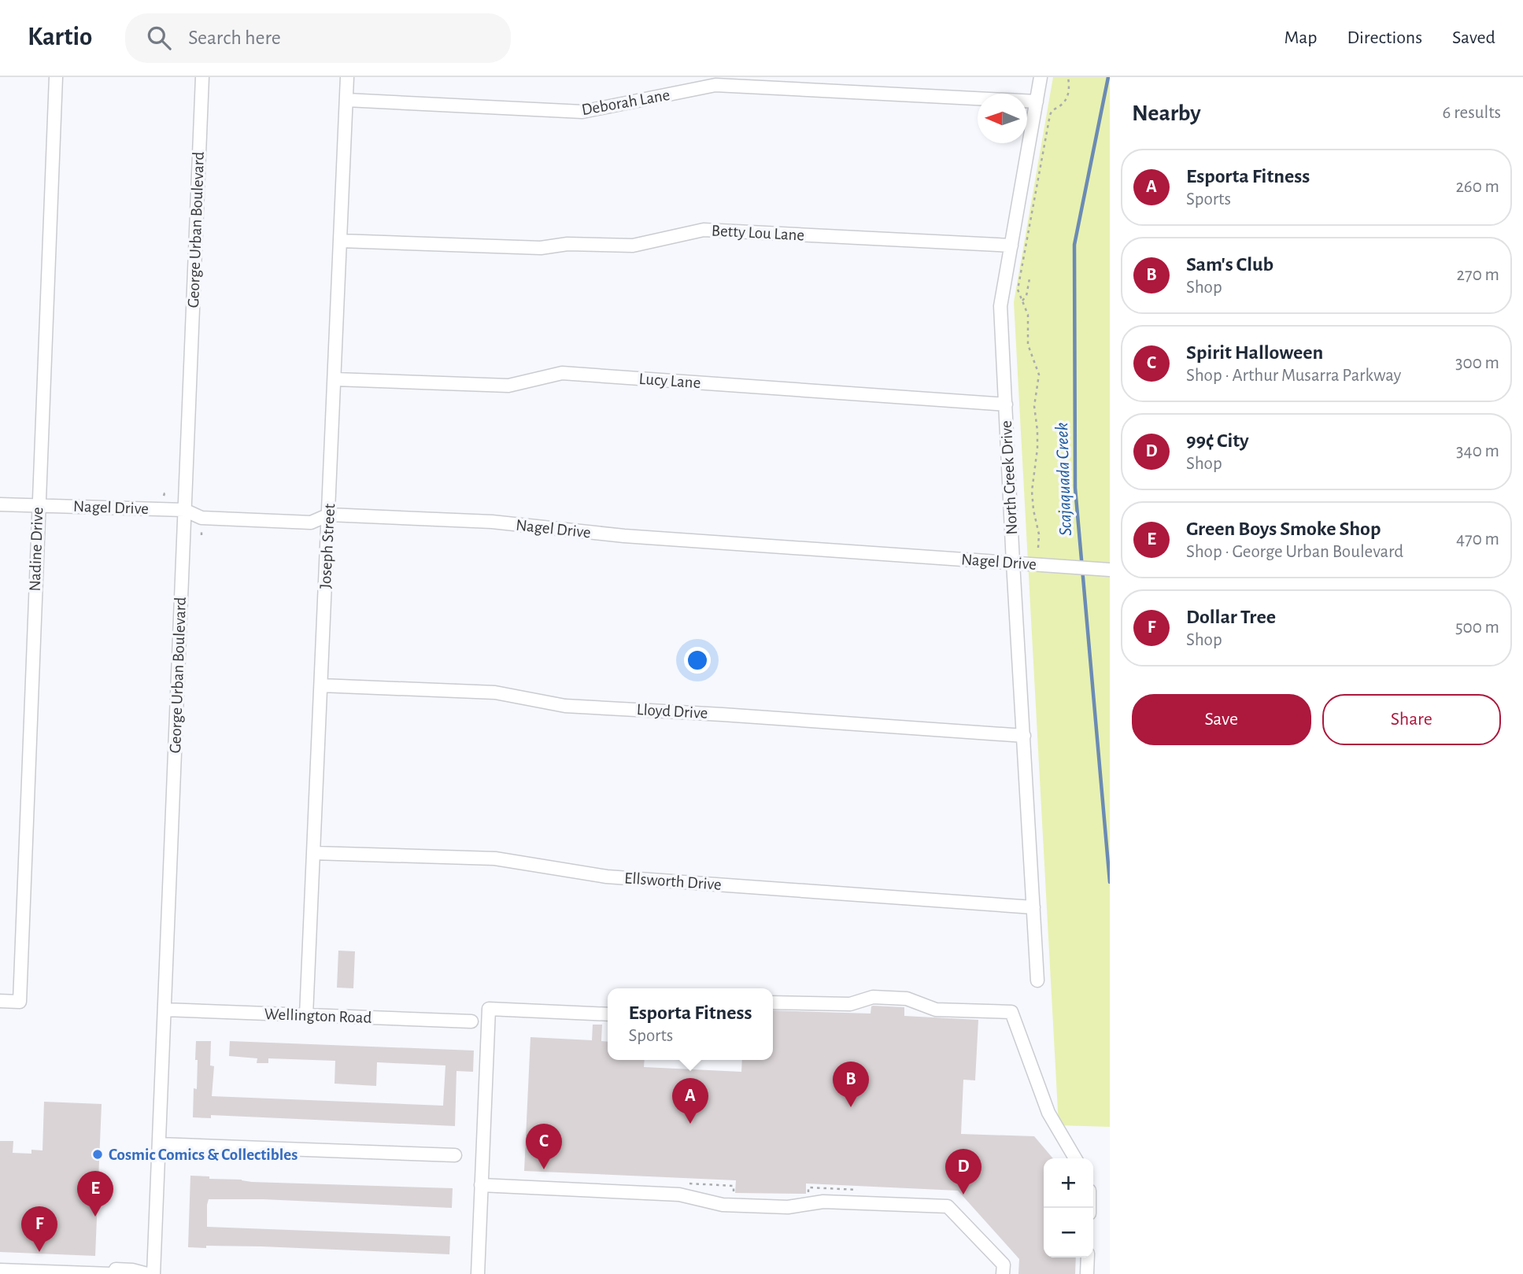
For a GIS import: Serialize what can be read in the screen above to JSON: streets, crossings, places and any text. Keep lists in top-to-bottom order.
{
  "streets": {
    "street": [
      "Deborah Lane",
      "George Urban Boulevard",
      "Betty Lou Lane",
      "Lucy Lane",
      "North Creek Drive",
      "Nagel Drive",
      "Joseph Street",
      "Nadine Drive",
      "Lloyd Drive",
      "Ellsworth Drive",
      "Wellington Road"
    ]
  },
  "crossings": [
    ["Deborah Lane", "North Creek Drive"],
    ["Deborah Lane", "Joseph Street"],
    ["George Urban Boulevard", "Nagel Drive"],
    ["George Urban Boulevard", "Wellington Road"],
    ["Betty Lou Lane", "North Creek Drive"],
    ["Betty Lou Lane", "Joseph Street"],
    ["Lucy Lane", "North Creek Drive"],
    ["Lucy Lane", "Joseph Street"],
    ["North Creek Drive", "Nagel Drive"],
    ["North Creek Drive", "Lloyd Drive"],
    ["North Creek Drive", "Ellsworth Drive"],
    ["Nagel Drive", "Joseph Street"],
    ["Nagel Drive", "Nadine Drive"],
    ["Joseph Street", "Lloyd Drive"],
    ["Joseph Street", "Ellsworth Drive"],
    ["Joseph Street", "Wellington Road"]
  ],
  "water": ["Scajaquada Creek"],
  "places": ["Cosmic Comics & Collectibles"],
  "north": "left",
  "page": {
    "header": "Kartio",
    "search": "Search here",
    "nav": ["Map", "Directions", "Saved"],
    "heading": ["Nearby", "6 results"],
    "list": [
      {
        "mark": "A",
        "name": "Esporta Fitness",
        "note": "Sports",
        "value": "260 m"
      },
      {
        "mark": "B",
        "name": "Sam's Club",
        "note": "Shop",
        "value": "270 m"
      },
      {
        "mark": "C",
        "name": "Spirit Halloween",
        "note": "Shop · Arthur Musarra Parkway",
        "value": "300 m"
      },
      {
        "mark": "D",
        "name": "99¢ City",
        "note": "Shop",
        "value": "340 m"
      },
      {
        "mark": "E",
        "name": "Green Boys Smoke Shop",
        "note": "Shop · George Urban Boulevard",
        "value": "470 m"
      },
      {
        "mark": "F",
        "name": "Dollar Tree",
        "note": "Shop",
        "value": "500 m"
      }
    ],
    "buttons": ["Save", "Share"],
    "popup": ["Esporta Fitness", "Sports"],
    "pins": [
      "B",
      "A",
      "C",
      "D",
      "E",
      "F"
    ],
    "map_buttons": ["+", "−"]
  }
}
